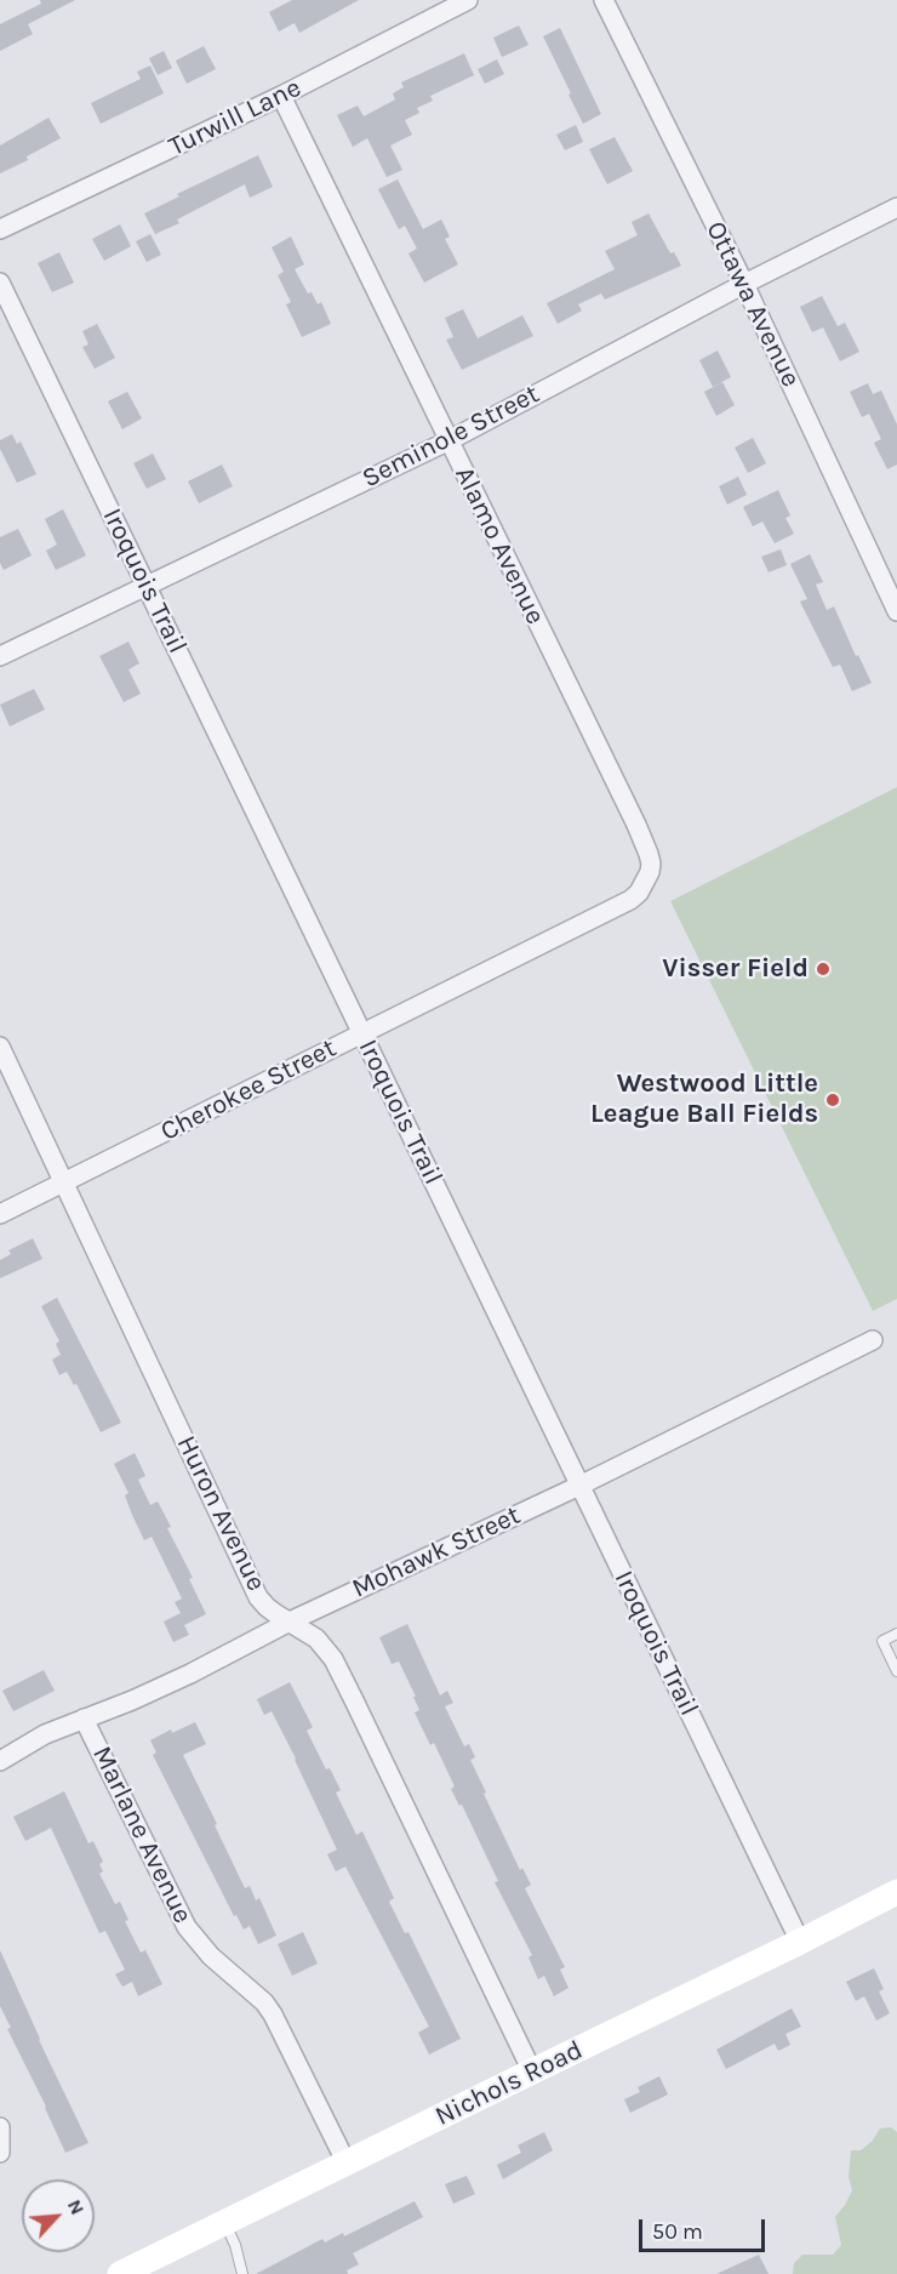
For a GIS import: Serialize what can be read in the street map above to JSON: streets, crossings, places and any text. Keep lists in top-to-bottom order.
{
  "streets": {
    "street": [
      "Turwill Lane",
      "Ottawa Avenue",
      "Seminole Street",
      "Alamo Avenue",
      "Iroquois Trail",
      "Cherokee Street",
      "Huron Avenue",
      "Mohawk Street",
      "Marlane Avenue",
      "Nichols Road"
    ]
  },
  "crossings": [
    ["Turwill Lane", "Alamo Avenue"],
    ["Ottawa Avenue", "Seminole Street"],
    ["Seminole Street", "Alamo Avenue"],
    ["Seminole Street", "Iroquois Trail"],
    ["Alamo Avenue", "Cherokee Street"],
    ["Iroquois Trail", "Cherokee Street"],
    ["Iroquois Trail", "Mohawk Street"],
    ["Iroquois Trail", "Nichols Road"],
    ["Cherokee Street", "Huron Avenue"],
    ["Huron Avenue", "Mohawk Street"],
    ["Huron Avenue", "Nichols Road"],
    ["Mohawk Street", "Marlane Avenue"],
    ["Marlane Avenue", "Nichols Road"]
  ],
  "places": ["Visser Field", "Westwood Little League Ball Fields"],
  "scale_bar": "50 m",
  "north": "top right"
}
